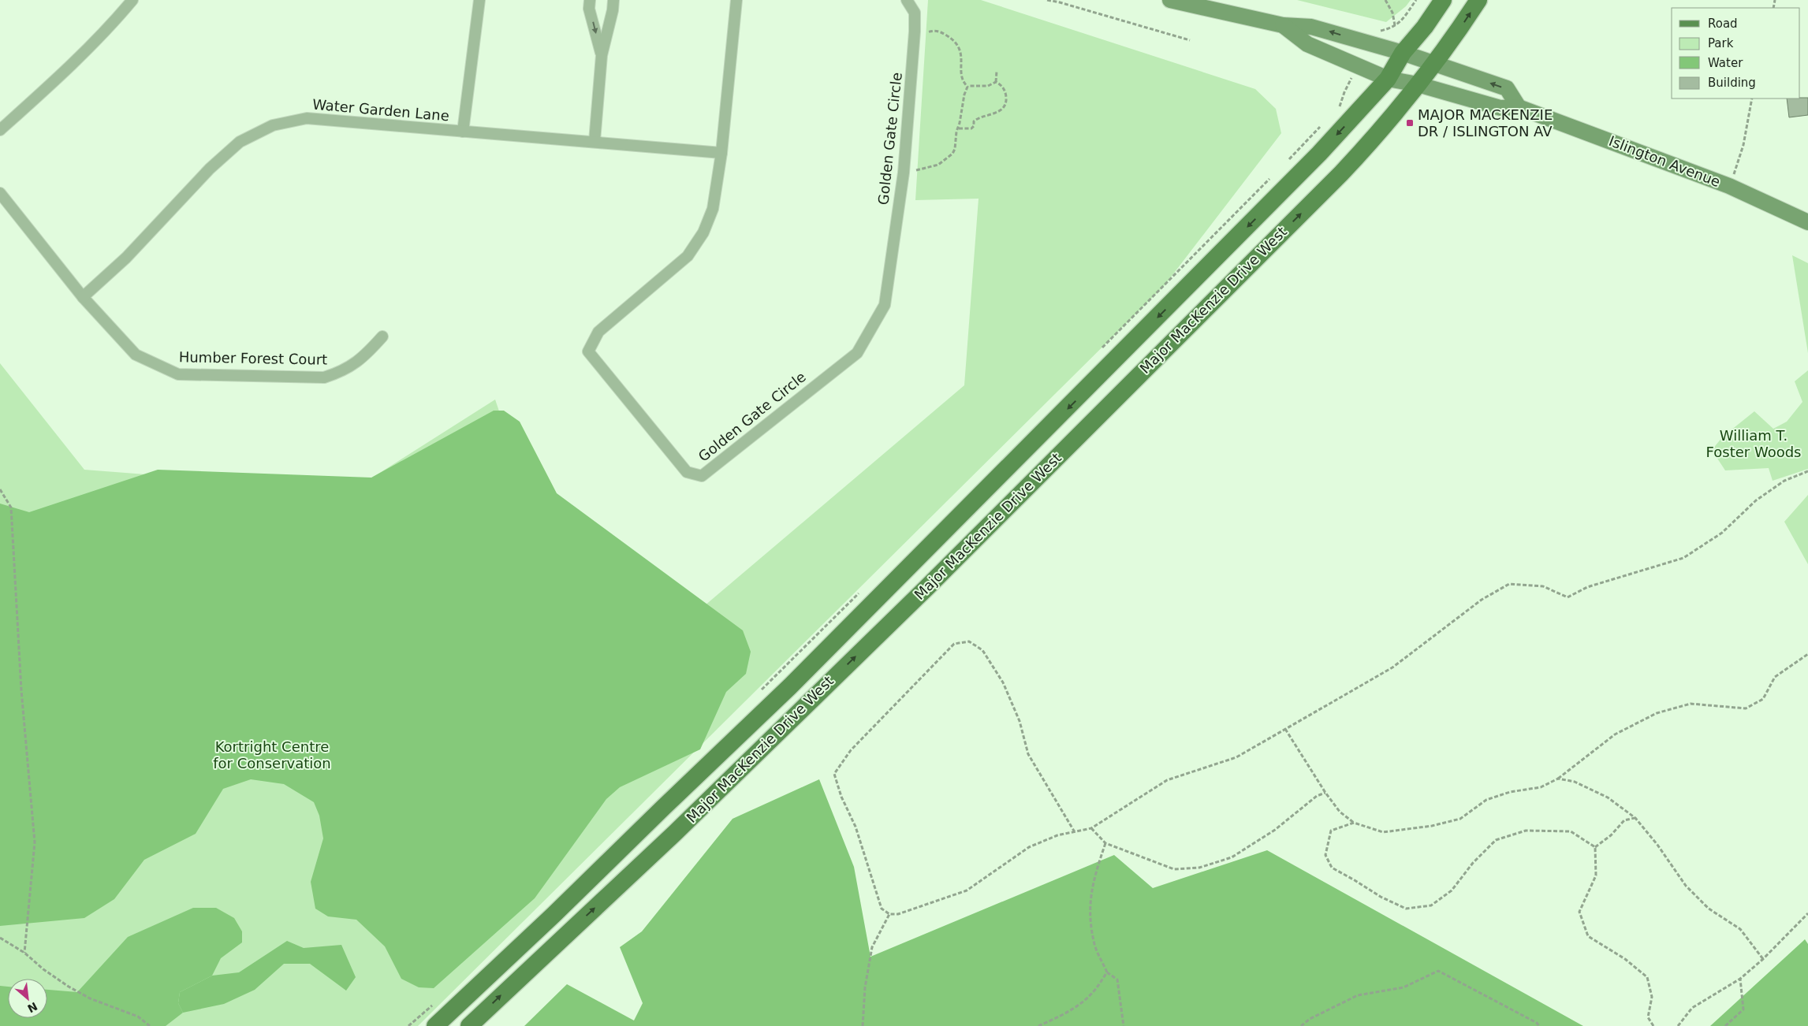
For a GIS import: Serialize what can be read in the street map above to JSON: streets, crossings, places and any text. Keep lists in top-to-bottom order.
{
  "streets": {
    "main road": ["Major MacKenzie Drive West"],
    "street": [
      "Water Garden Lane",
      "Golden Gate Circle",
      "Islington Avenue",
      "Humber Forest Court"
    ]
  },
  "crossings": [
    ["Water Garden Lane", "Golden Gate Circle"],
    ["Water Garden Lane", "Humber Forest Court"],
    ["Islington Avenue", "Major MacKenzie Drive West"]
  ],
  "parks": ["William T. Foster Woods", "Kortright Centre for Conservation"],
  "places": {
    "transit": ["MAJOR MACKENZIE DR / ISLINGTON AV"]
  },
  "legend": [
    "Road",
    "Park",
    "Water",
    "Building"
  ],
  "north": "bottom right"
}
